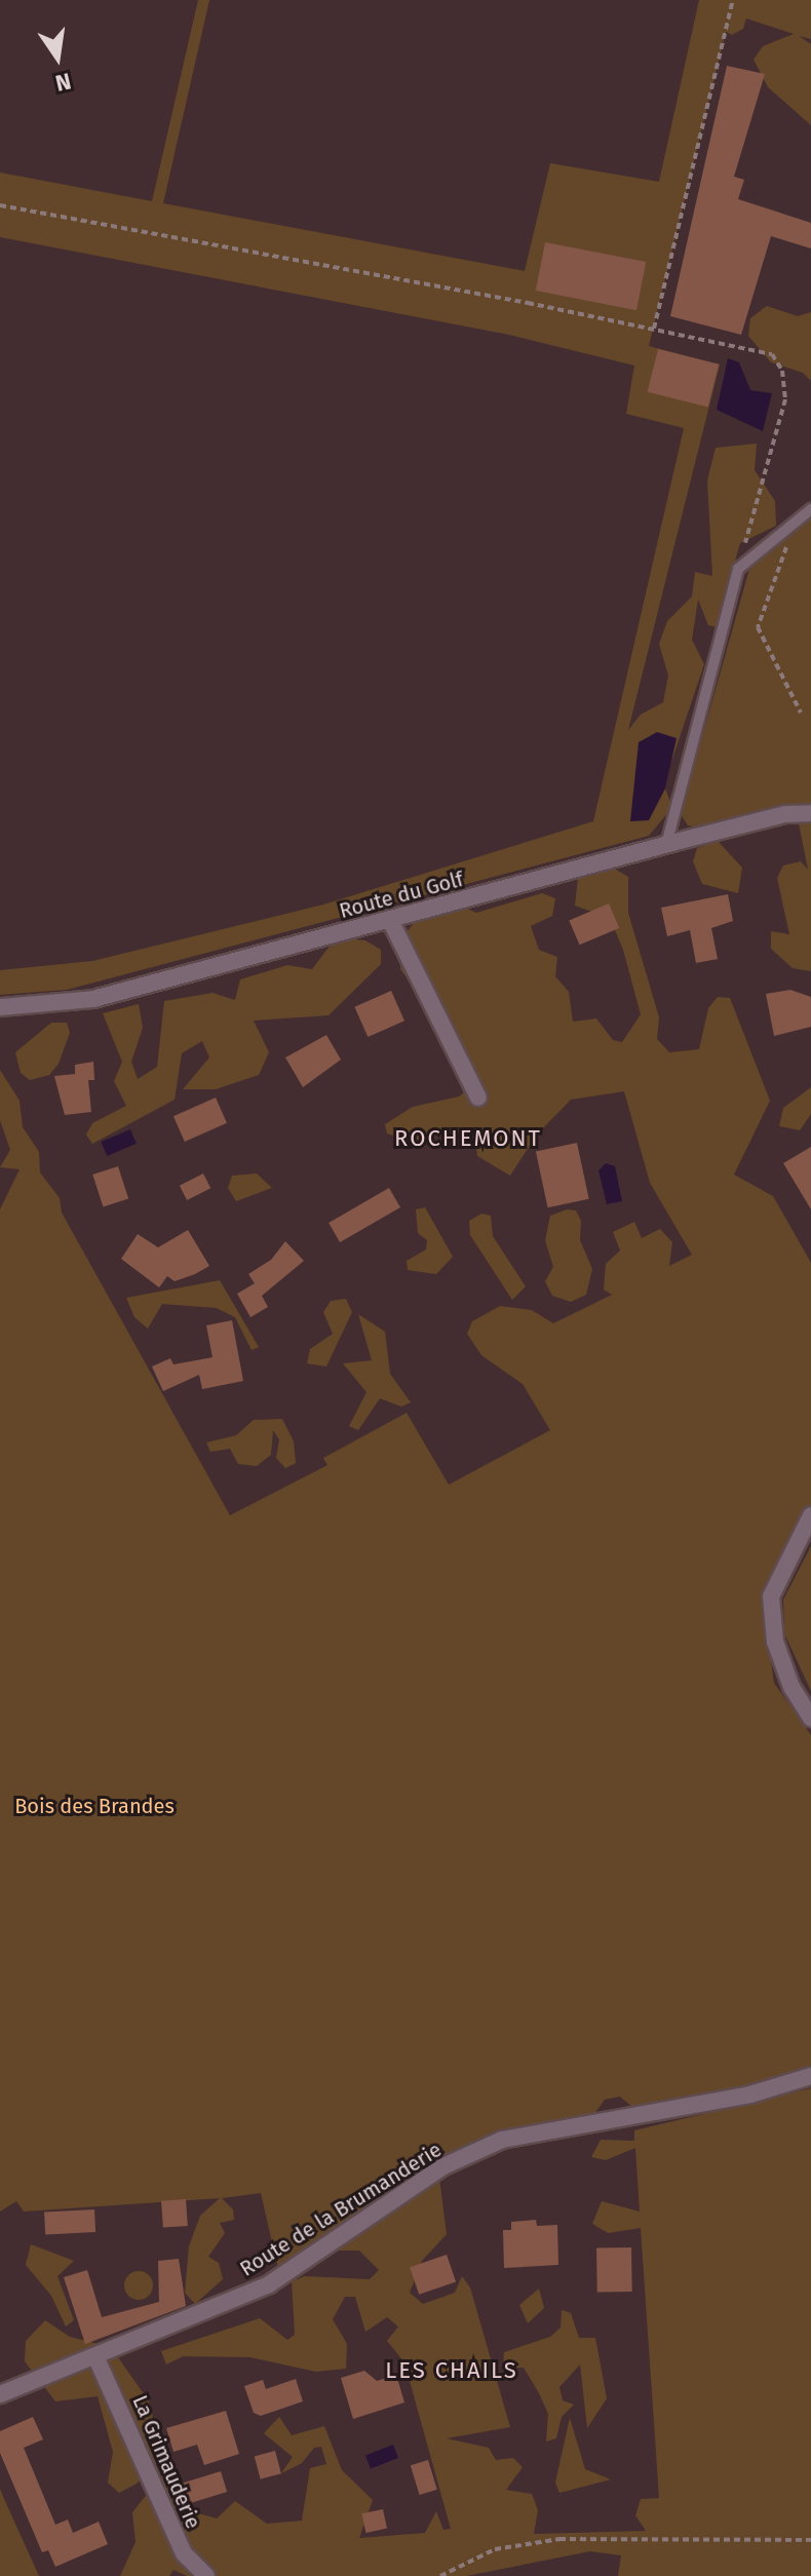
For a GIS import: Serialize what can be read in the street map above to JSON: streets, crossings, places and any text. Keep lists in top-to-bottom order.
{
  "streets": {
    "street": ["Route du Golf", "Route de la Brumanderie", "La Grimauderie"]
  },
  "crossings": [
    ["Route de la Brumanderie", "La Grimauderie"]
  ],
  "districts": ["ROCHEMONT", "LES CHAILS"],
  "parks": ["Bois des Brandes"],
  "north": "bottom"
}
